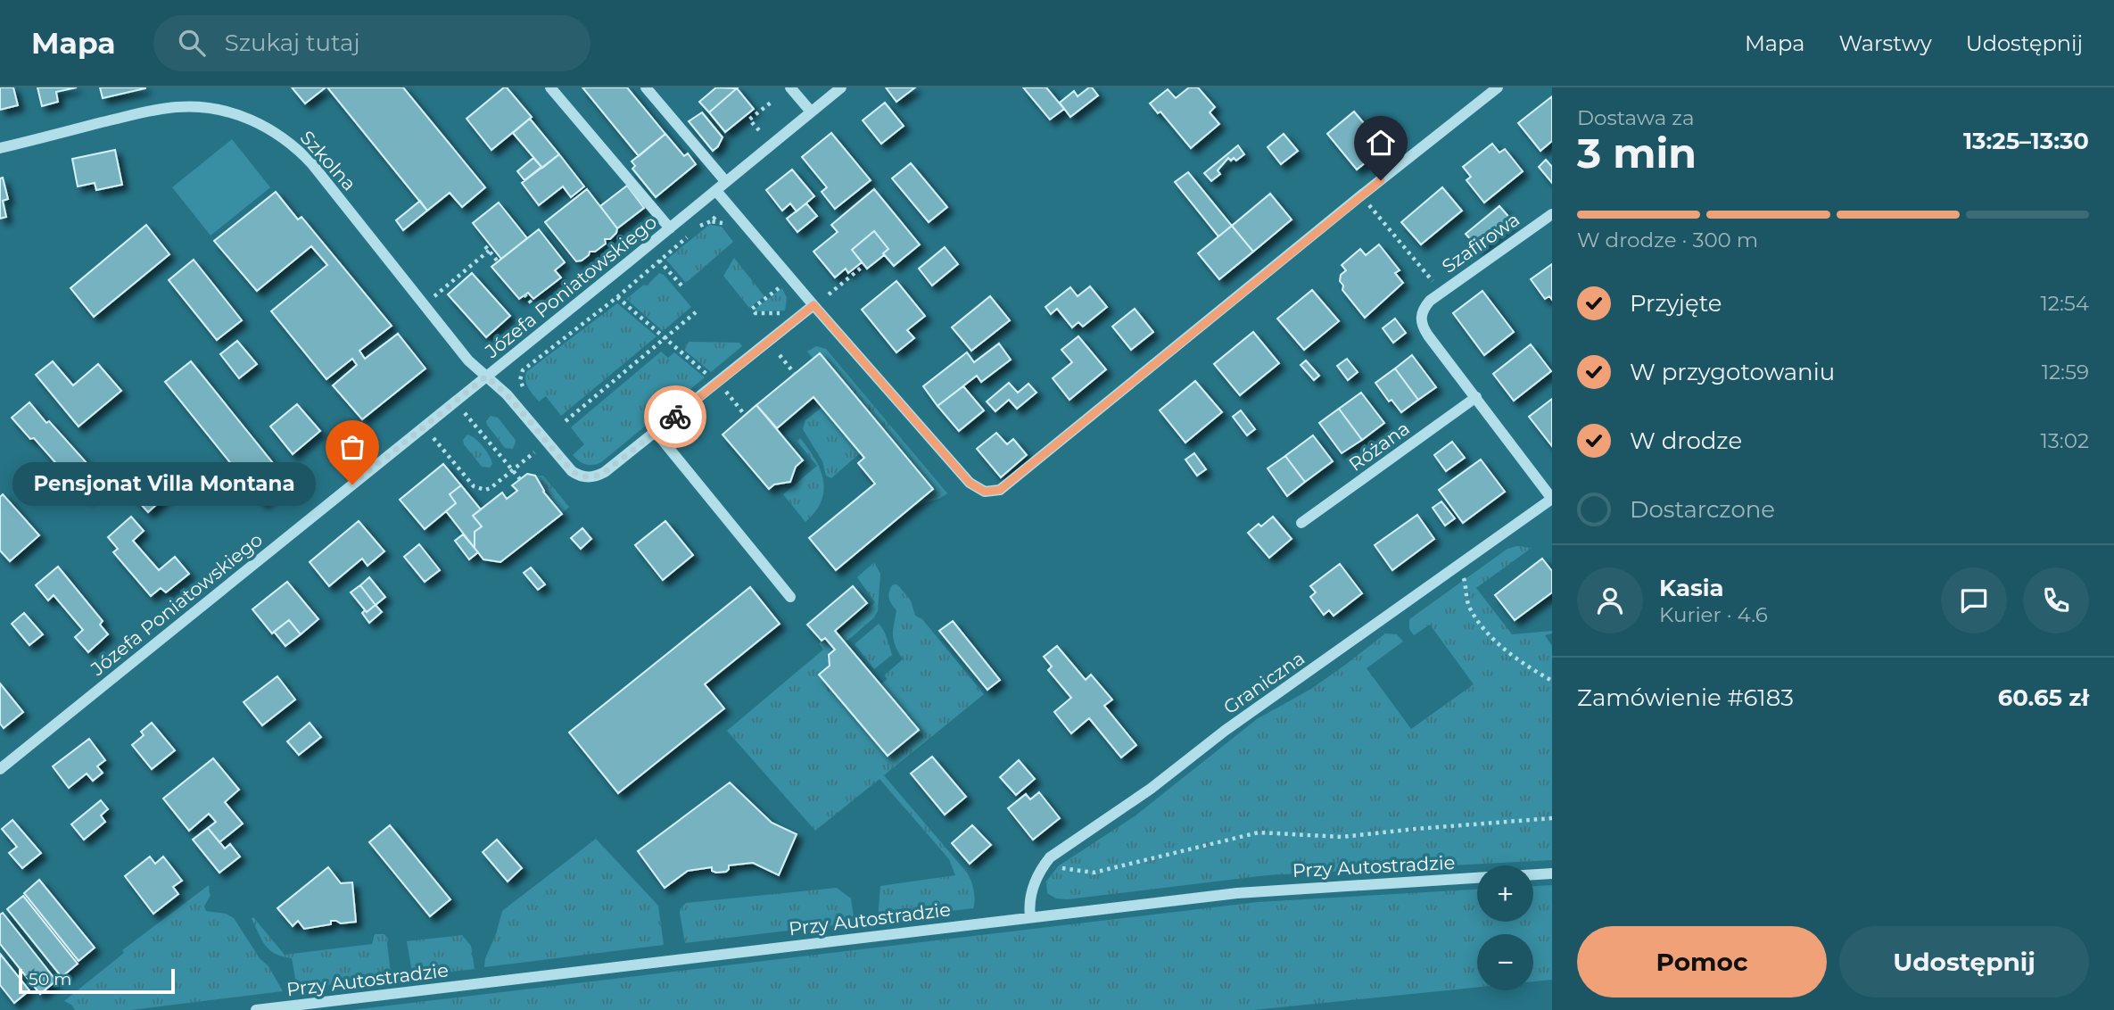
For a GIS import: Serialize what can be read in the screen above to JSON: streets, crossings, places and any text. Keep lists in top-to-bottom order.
{
  "streets": {
    "street": [
      "Szkolna",
      "Szafirowa",
      "Józefa Poniatowskiego",
      "Różana",
      "Graniczna",
      "Przy Autostradzie"
    ]
  },
  "crossings": [
    ["Szkolna", "Józefa Poniatowskiego"],
    ["Szafirowa", "Różana"],
    ["Graniczna", "Przy Autostradzie"]
  ],
  "places": ["Pensjonat Villa Montana"],
  "scale_bar": "50 m",
  "page": {
    "header": "Mapa",
    "search": "Szukaj tutaj",
    "nav": ["Mapa", "Warstwy", "Udostępnij"],
    "heading": ["3 min", "Dostawa za", "13:25–13:30"],
    "panel": [
      "Kasia",
      "Kurier · 4.6",
      "Zamówienie #6183",
      "60.65 zł"
    ],
    "bar": "W drodze · 300 m",
    "list": [
      ["Przyjęte", "12:54"],
      ["W przygotowaniu", "12:59"],
      ["W drodze", "13:02"],
      "Dostarczone"
    ],
    "bubble": "Pensjonat Villa Montana",
    "map_buttons": ["+", "−"],
    "buttons": ["Pomoc", "Udostępnij"],
    "scale": "50 m"
  }
}
